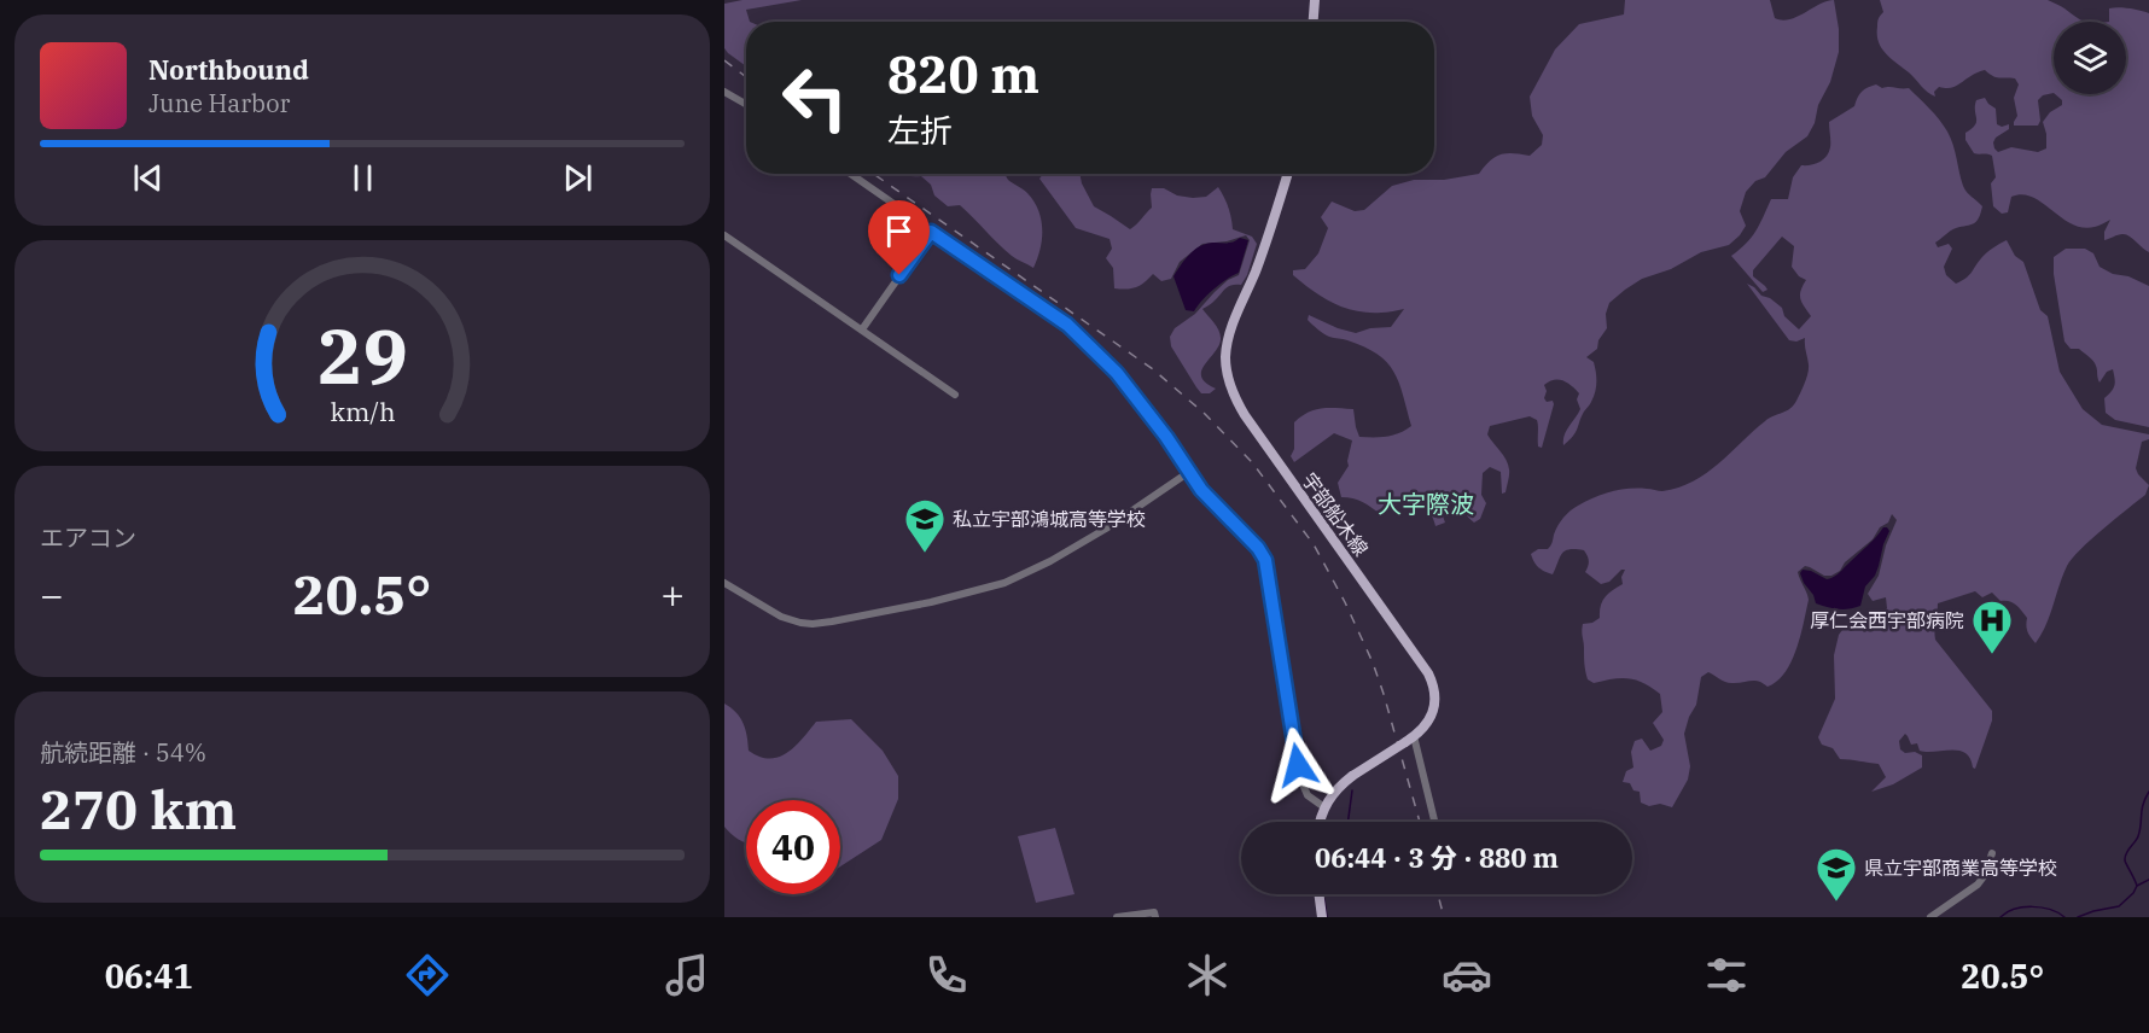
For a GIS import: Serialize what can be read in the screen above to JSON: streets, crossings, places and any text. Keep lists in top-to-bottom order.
{
  "streets": {
    "main road": ["宇部船木線"]
  },
  "districts": ["大字際波"],
  "places": {
    "school or university": ["私立宇部鴻城高等学校", "県立宇部商業高等学校"],
    "hospital": ["厚仁会西宇部病院"]
  },
  "page": {
    "turn": ["820 m", "左折"],
    "song": ["Northbound", "June Harbor"],
    "tile": [
      "エアコン",
      ["航続距離 · 54%", "270 km"]
    ],
    "heat": ["−", "20.5°", "+"],
    "limit": "40",
    "trip": "06:44 · 3 分 · 880 m",
    "tabs": ["06:41", "20.5°"],
    "gauge": ["29", "km/h"]
  }
}
